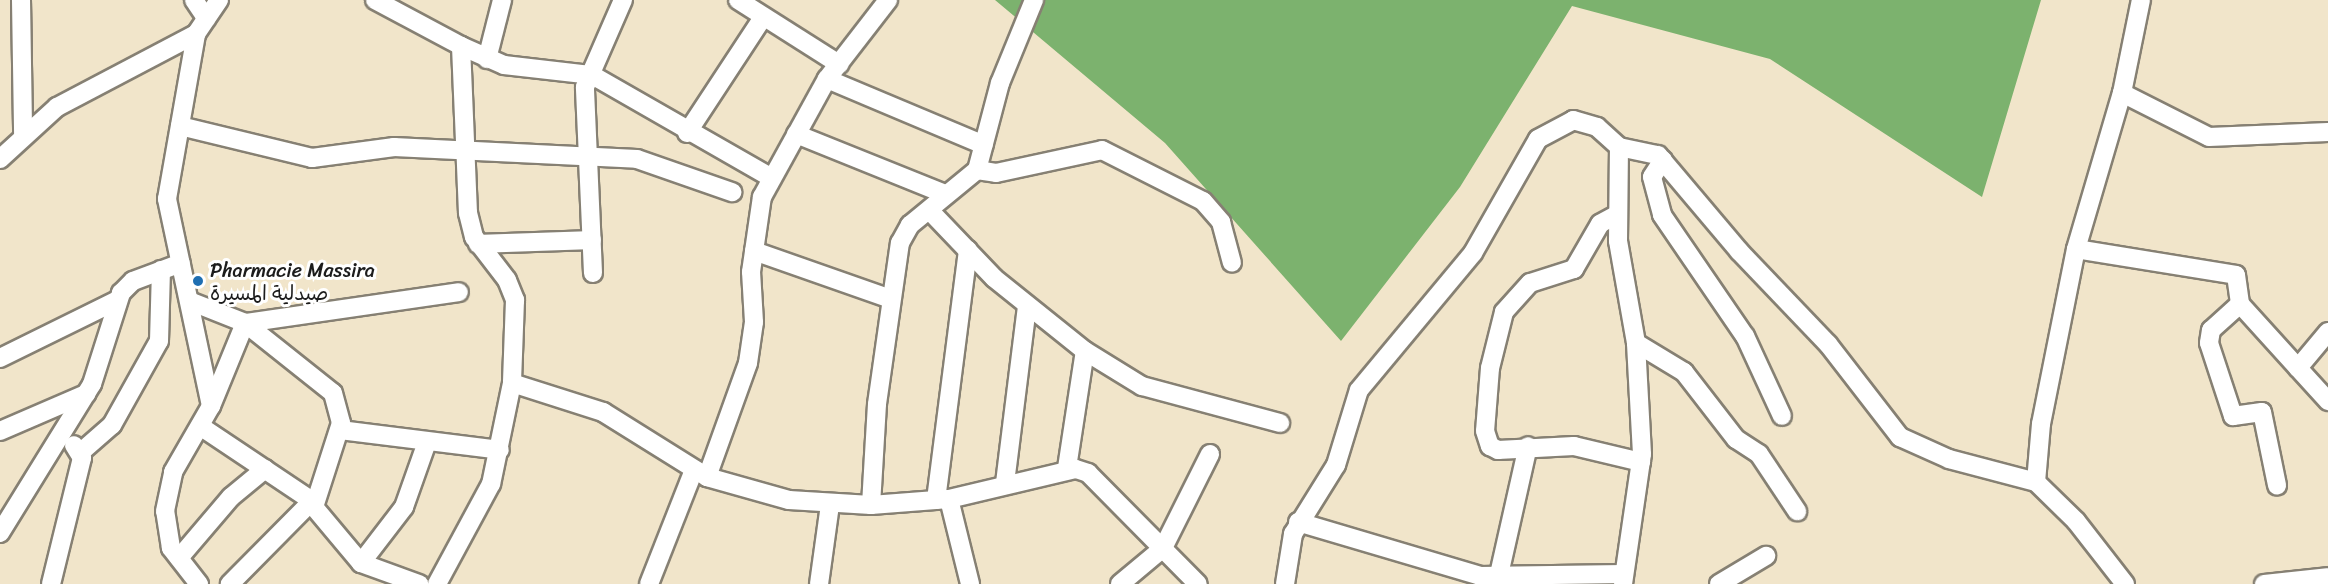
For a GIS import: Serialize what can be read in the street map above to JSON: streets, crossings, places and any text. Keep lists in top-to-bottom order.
{
  "places": ["Pharmacie Massira صيدلية المسيرة"]
}
